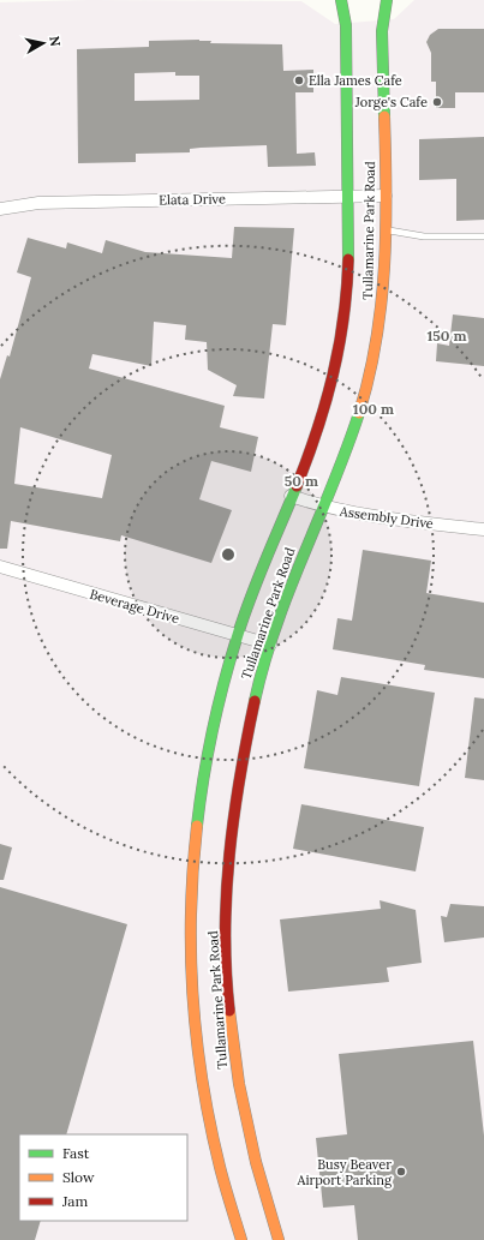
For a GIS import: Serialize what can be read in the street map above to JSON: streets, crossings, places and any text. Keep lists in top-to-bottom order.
{
  "streets": {
    "street": [
      "Elata Drive",
      "Tullamarine Park Road",
      "Assembly Drive",
      "Beverage Drive"
    ]
  },
  "crossings": [
    ["Elata Drive", "Tullamarine Park Road"],
    ["Tullamarine Park Road", "Assembly Drive"],
    ["Tullamarine Park Road", "Beverage Drive"]
  ],
  "places": ["Ella James Cafe", "Jorge's Cafe", "Busy Beaver Airport Parking"],
  "legend": ["Fast", "Slow", "Jam"],
  "north": "right",
  "rings": ["150 m", "100 m", "50 m"]
}
